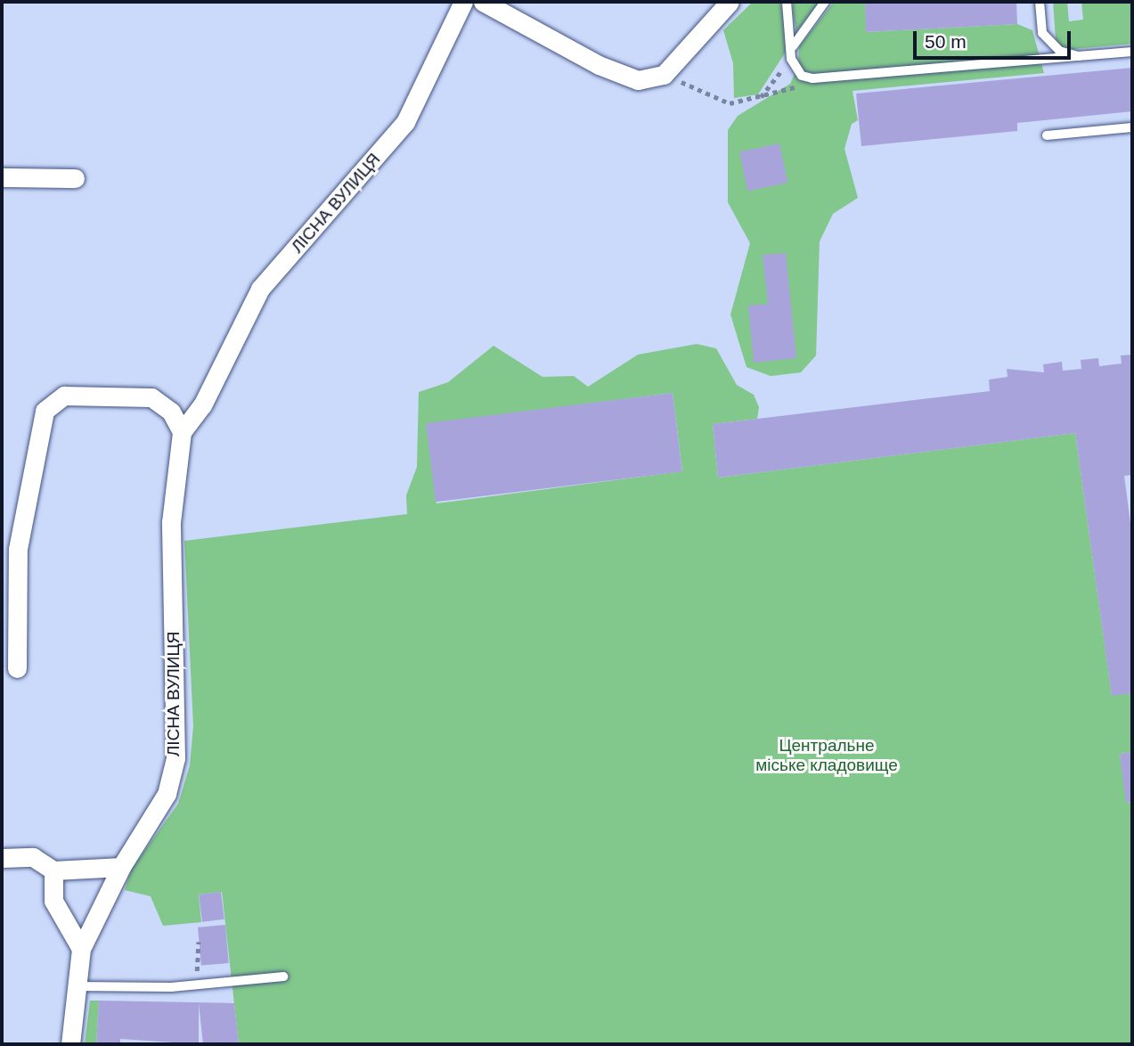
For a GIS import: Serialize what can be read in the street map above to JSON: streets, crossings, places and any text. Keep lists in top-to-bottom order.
{
  "streets": {
    "street": ["ЛІСНА ВУЛИЦЯ"]
  },
  "parks": ["Центральне міське кладовище"],
  "scale_bar": "50 m"
}
